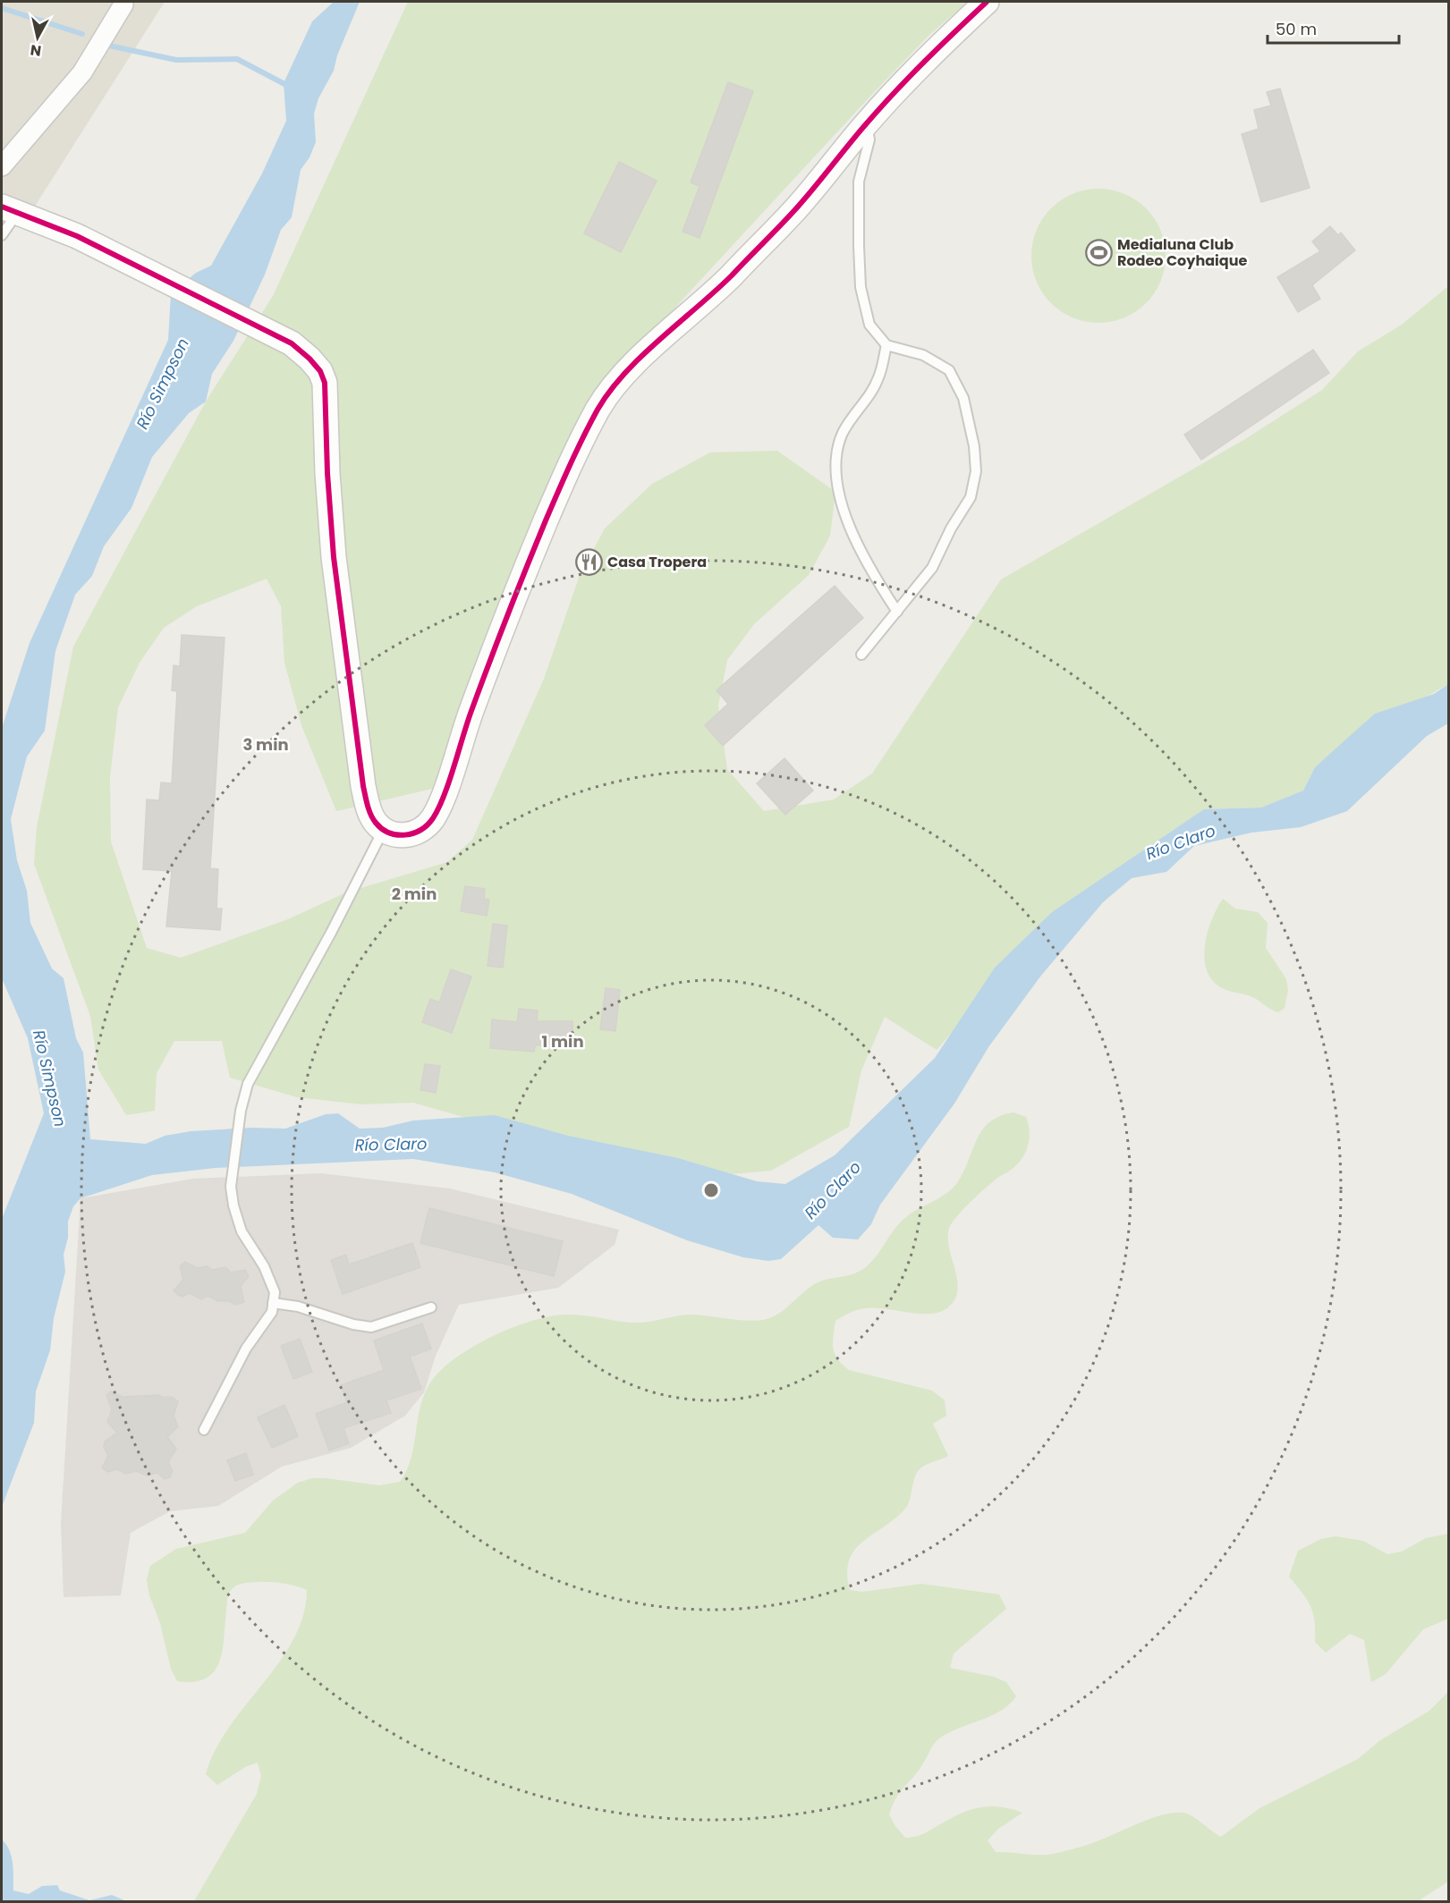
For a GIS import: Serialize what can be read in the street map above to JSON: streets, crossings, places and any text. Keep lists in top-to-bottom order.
{
  "water": ["Río Simpson", "Río Claro"],
  "places": {
    "sports": ["Medialuna Club Rodeo Coyhaique"],
    "restaurant": ["Casa Tropera"]
  },
  "scale_bar": "50 m",
  "north": "bottom",
  "rings": ["3 min", "2 min", "1 min"]
}
